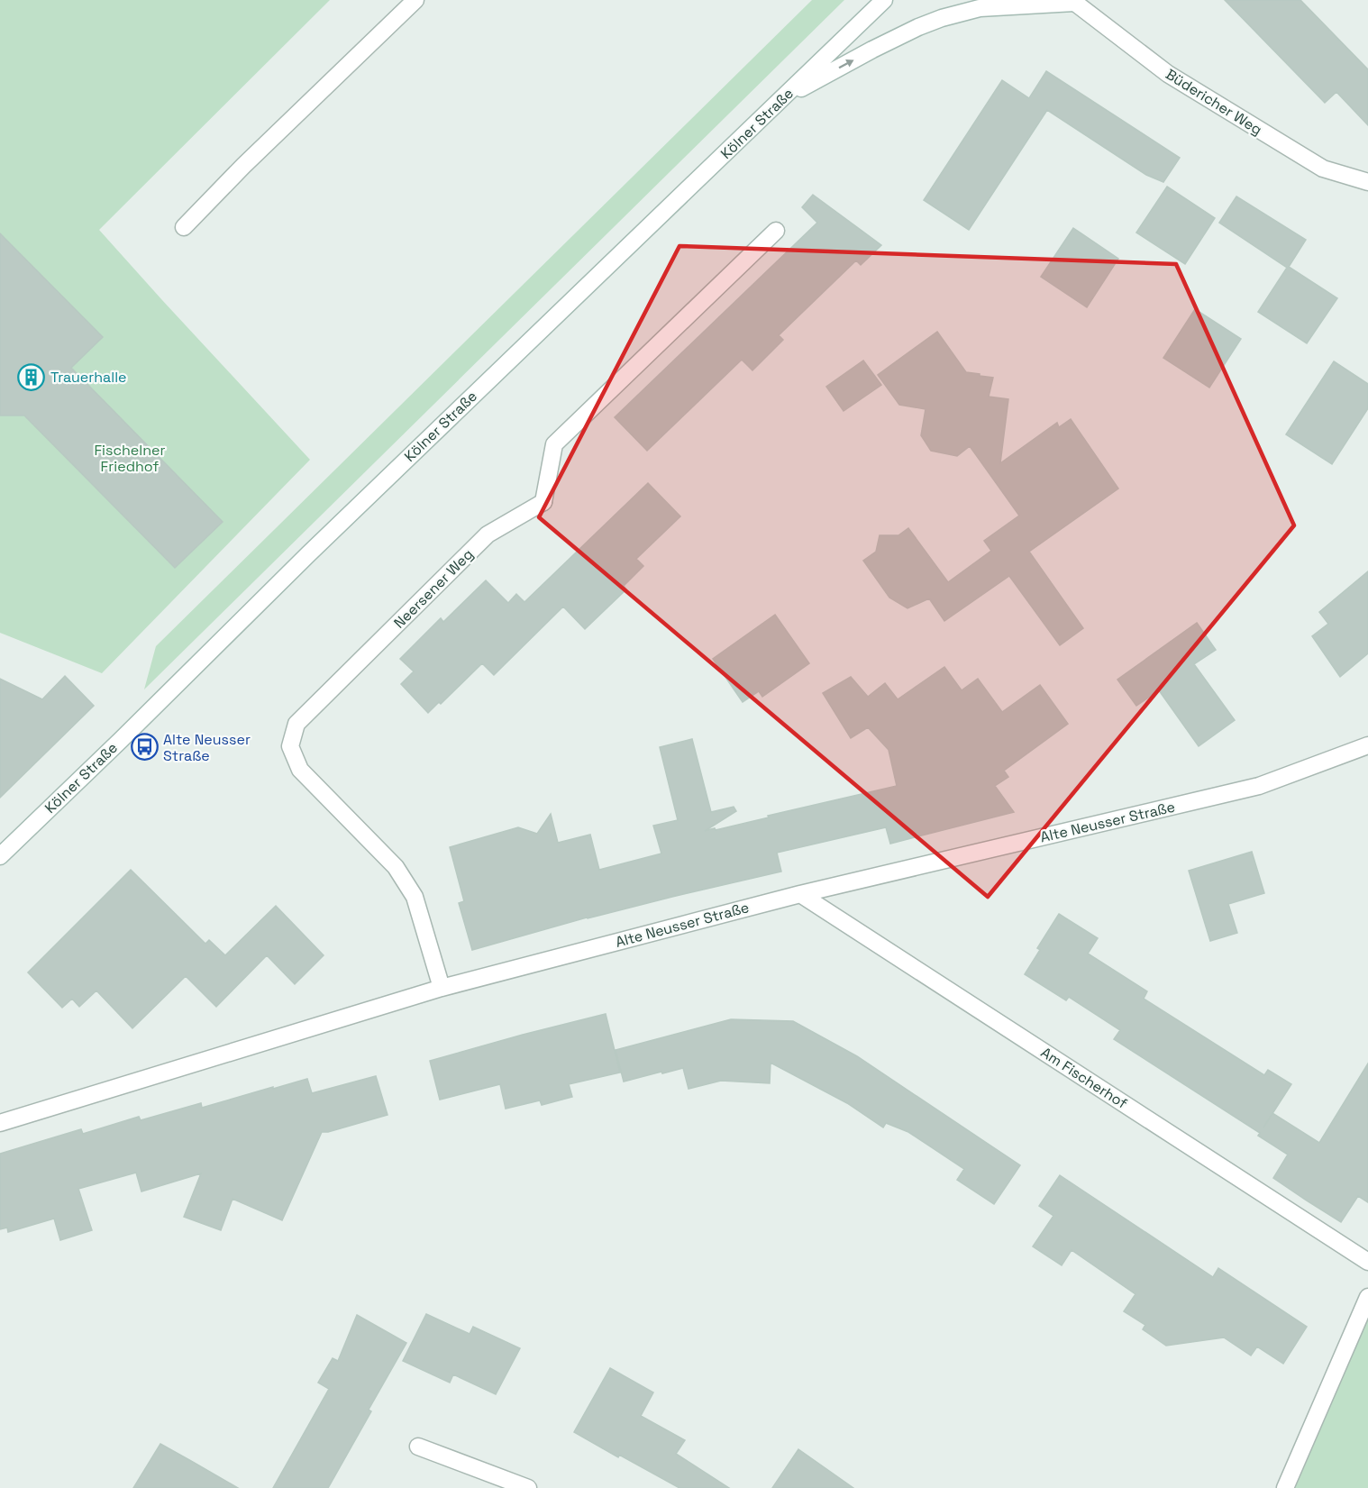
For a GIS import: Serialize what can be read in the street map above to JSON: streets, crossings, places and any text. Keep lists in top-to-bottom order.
{
  "streets": {
    "street": [
      "Büdericher Weg",
      "Kölner Straße",
      "Neersener Weg",
      "Alte Neusser Straße",
      "Am Fischerhof"
    ]
  },
  "crossings": [
    ["Neersener Weg", "Alte Neusser Straße"],
    ["Alte Neusser Straße", "Am Fischerhof"]
  ],
  "parks": ["Fischelner Friedhof"],
  "places": {
    "building": ["Trauerhalle"],
    "bus stop": ["Alte Neusser Straße"]
  }
}
